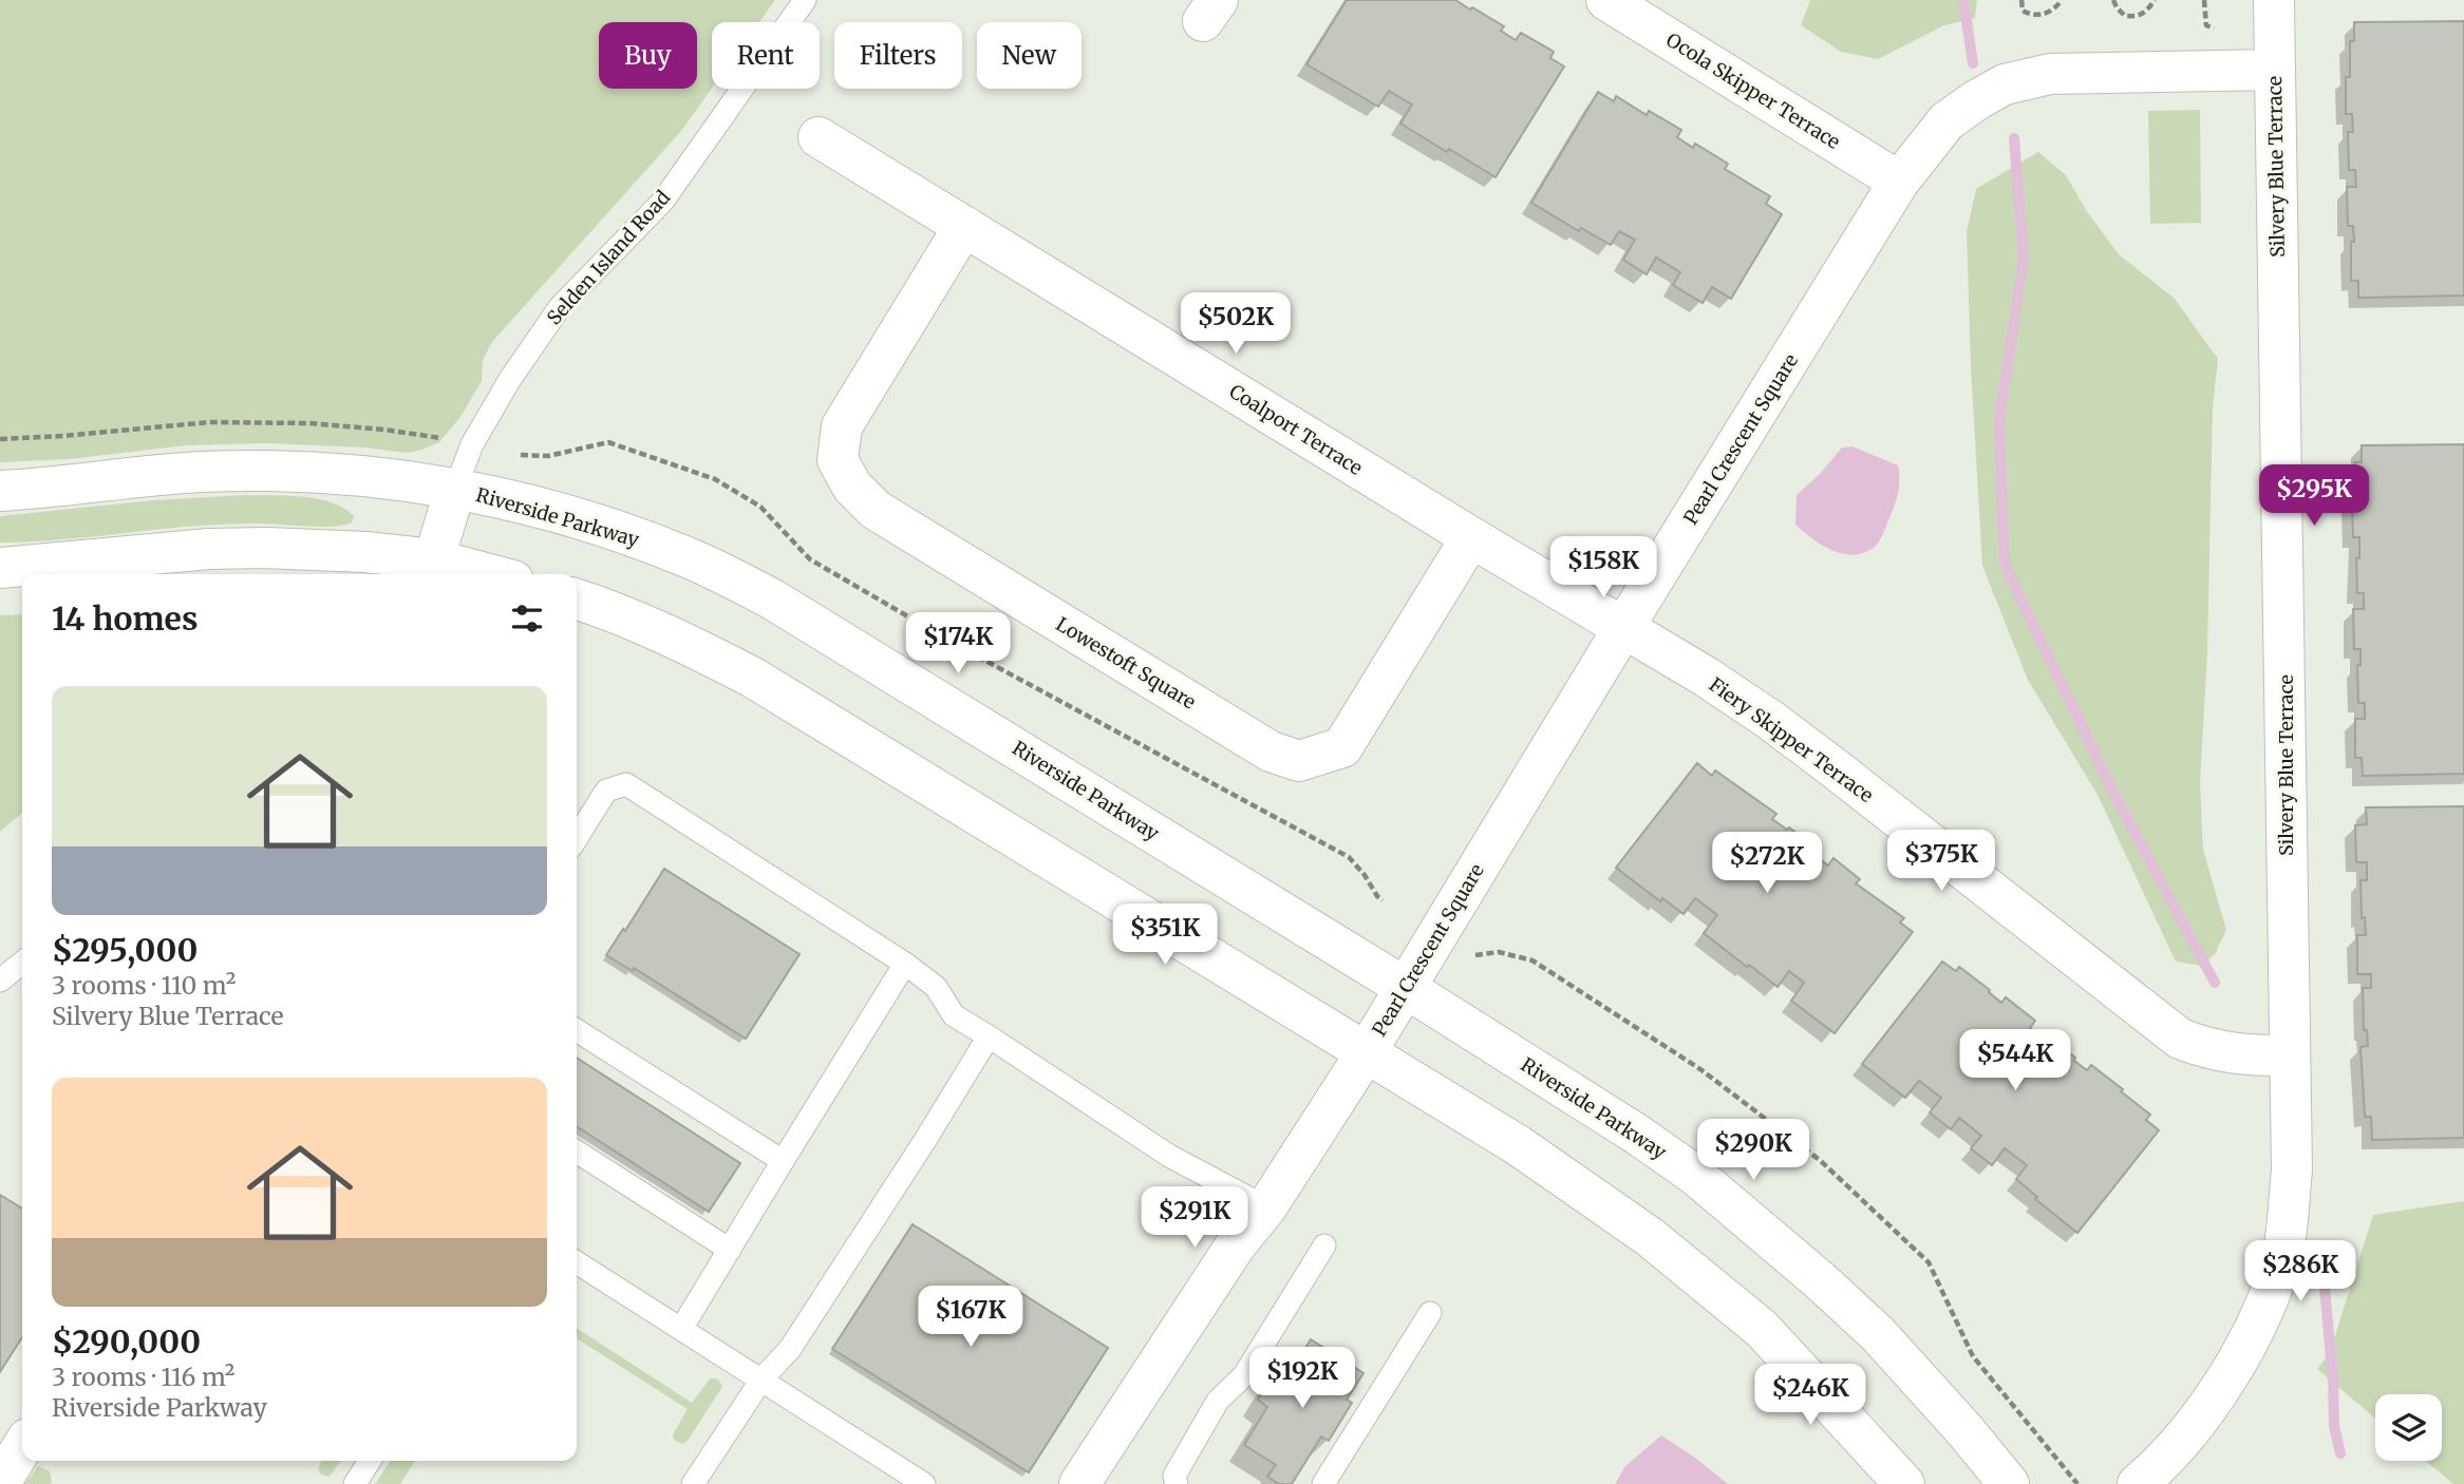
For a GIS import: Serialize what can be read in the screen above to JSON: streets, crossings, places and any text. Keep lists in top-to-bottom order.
{
  "streets": {
    "street": [
      "Ocola Skipper Terrace",
      "Silvery Blue Terrace",
      "Coalport Terrace",
      "Pearl Crescent Square",
      "Riverside Parkway",
      "Lowestoft Square",
      "Fiery Skipper Terrace"
    ],
    "lane": ["Selden Island Road"]
  },
  "crossings": [
    ["Ocola Skipper Terrace", "Pearl Crescent Square"],
    ["Silvery Blue Terrace", "Pearl Crescent Square"],
    ["Silvery Blue Terrace", "Fiery Skipper Terrace"],
    ["Selden Island Road", "Riverside Parkway"],
    ["Coalport Terrace", "Pearl Crescent Square"],
    ["Coalport Terrace", "Lowestoft Square"],
    ["Coalport Terrace", "Fiery Skipper Terrace"],
    ["Pearl Crescent Square", "Riverside Parkway"],
    ["Pearl Crescent Square", "Fiery Skipper Terrace"]
  ],
  "page": {
    "chip": [
      "Buy",
      "Rent",
      "Filters",
      "New"
    ],
    "price": [
      "$502K",
      "$295K",
      "$158K",
      "$174K",
      "$375K",
      "$272K",
      "$351K",
      "$544K",
      "$290K",
      "$291K",
      "$286K",
      "$167K",
      "$192K",
      "$246K"
    ],
    "heading": "14 homes",
    "list": [
      {
        "name": "$295,000",
        "note": "3 rooms · 110 m² · Silvery Blue Terrace"
      },
      {
        "name": "$290,000",
        "note": "3 rooms · 116 m² · Riverside Parkway"
      }
    ]
  }
}
